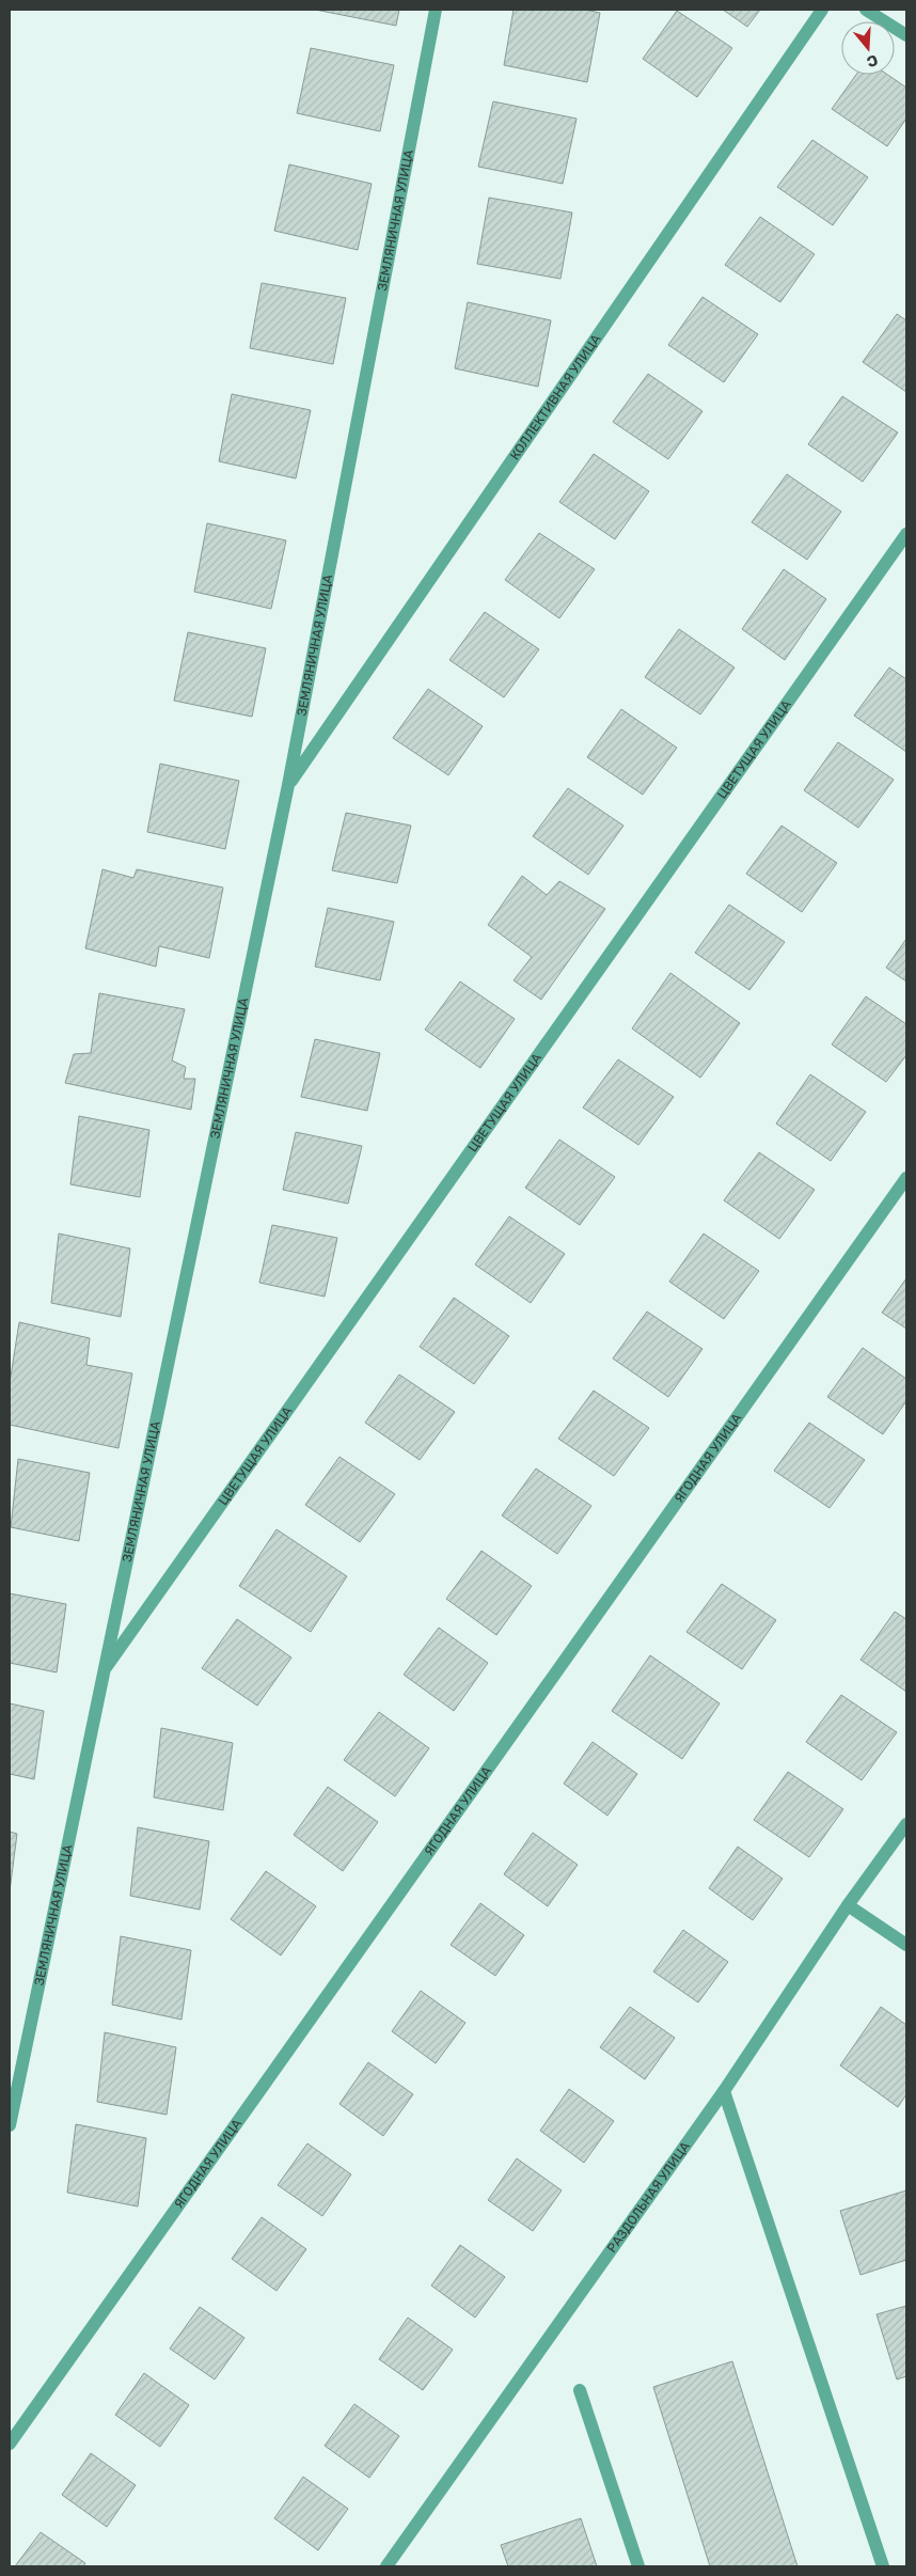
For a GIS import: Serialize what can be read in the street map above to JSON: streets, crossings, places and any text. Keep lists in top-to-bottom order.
{
  "streets": {
    "street": [
      "ЗЕМЛЯНИЧНАЯ УЛИЦА",
      "КОЛЛЕКТИВНАЯ УЛИЦА",
      "ЦВЕТУЩАЯ УЛИЦА",
      "ЯГОДНАЯ УЛИЦА",
      "РАЗДОЛЬНАЯ УЛИЦА"
    ]
  },
  "crossings": [
    ["ЗЕМЛЯНИЧНАЯ УЛИЦА", "КОЛЛЕКТИВНАЯ УЛИЦА"],
    ["ЗЕМЛЯНИЧНАЯ УЛИЦА", "ЦВЕТУЩАЯ УЛИЦА"]
  ],
  "north": "bottom"
}
